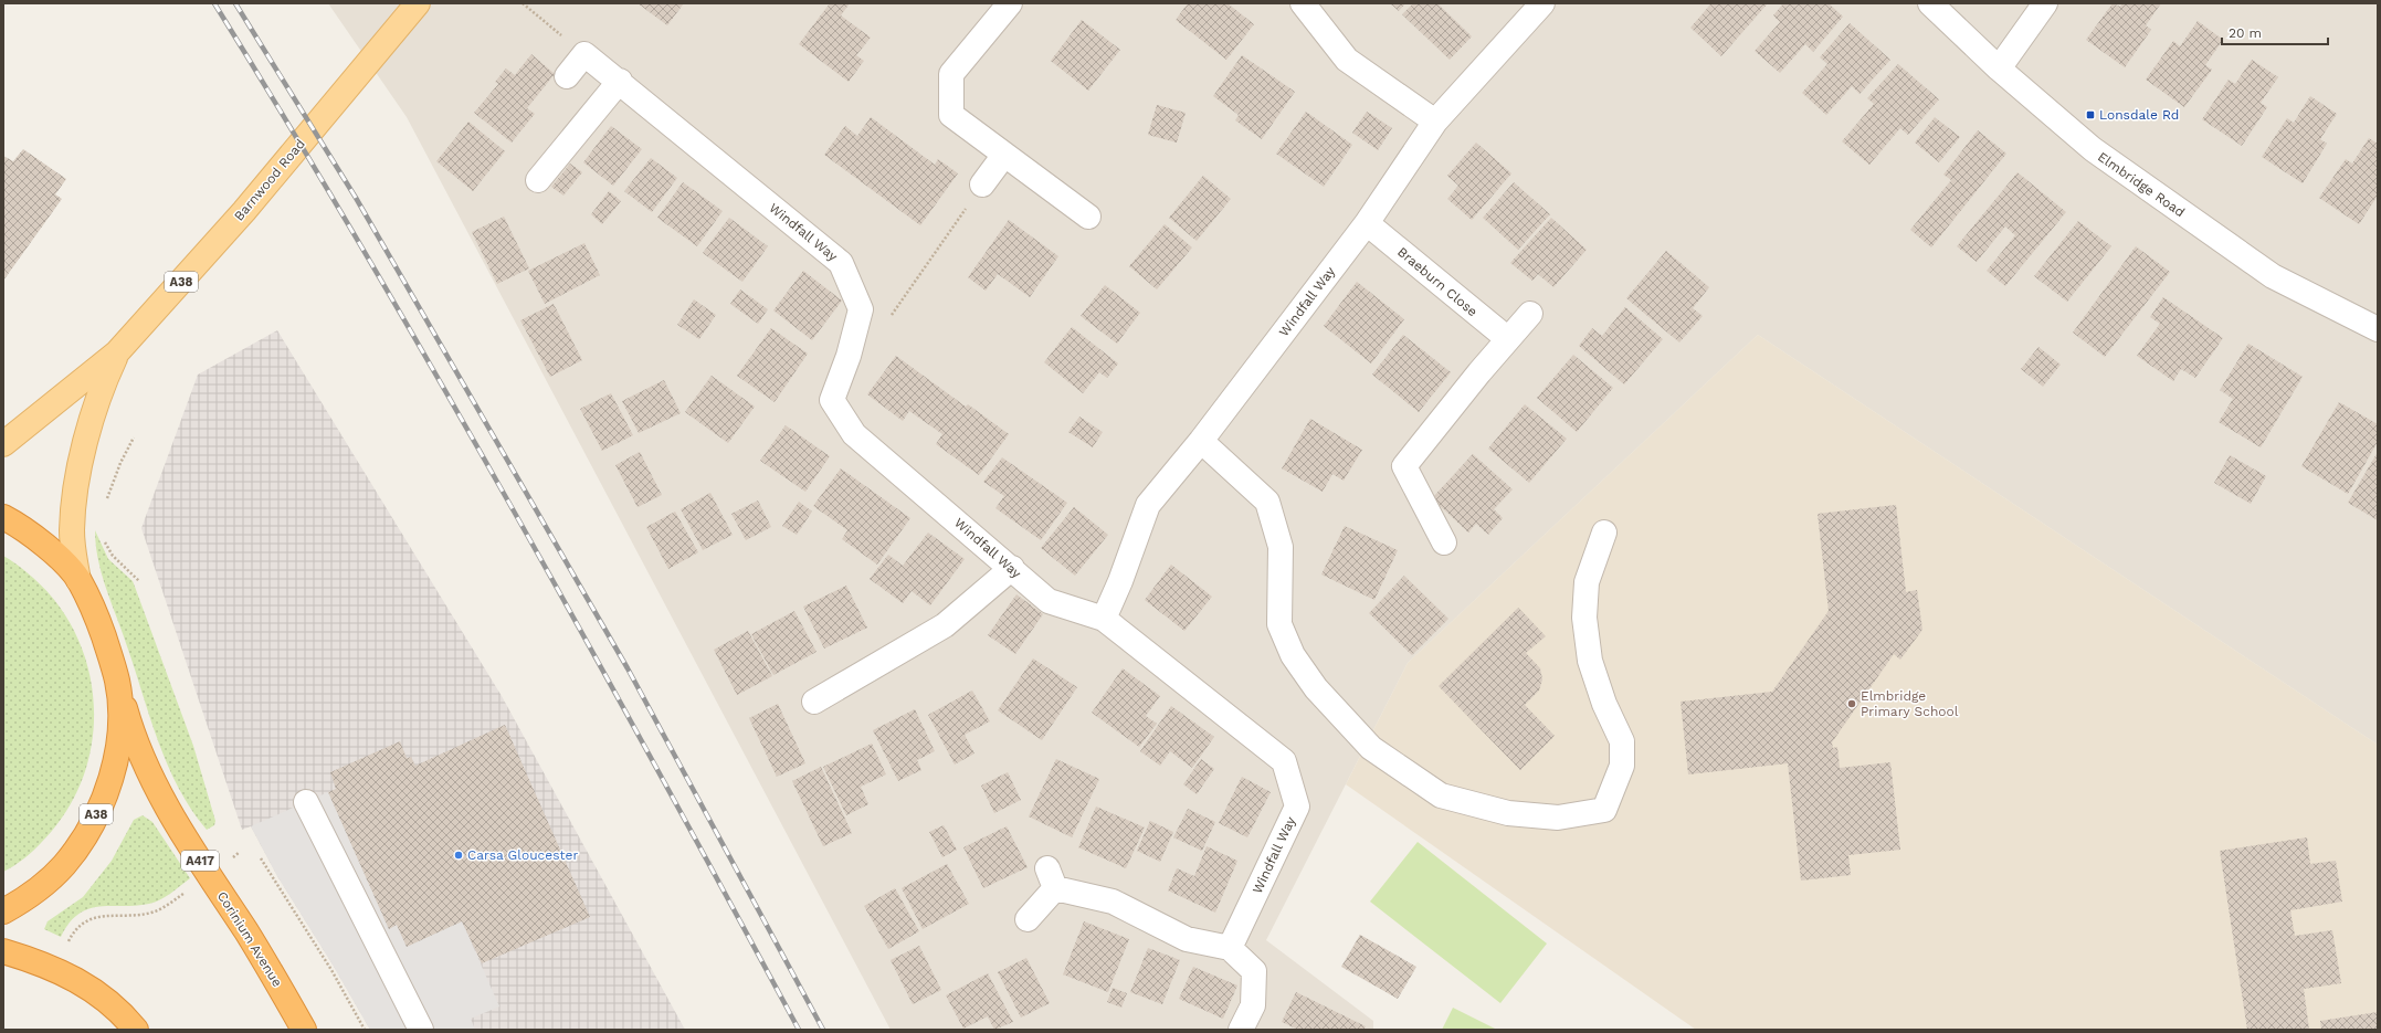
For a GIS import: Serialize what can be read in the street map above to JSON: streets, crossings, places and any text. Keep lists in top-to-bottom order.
{
  "streets": {
    "highway": ["A38", "A417", "Corinium Avenue"],
    "main road": ["Barnwood Road"],
    "street": ["Elmbridge Road", "Windfall Way", "Braeburn Close"]
  },
  "crossings": [
    ["Barnwood Road", "A38"],
    ["Windfall Way", "Braeburn Close"],
    ["A38", "Corinium Avenue"]
  ],
  "places": {
    "transit": ["Lonsdale Rd"],
    "other": ["Elmbridge Primary School", "Carsa Gloucester"]
  },
  "scale_bar": "20 m"
}
